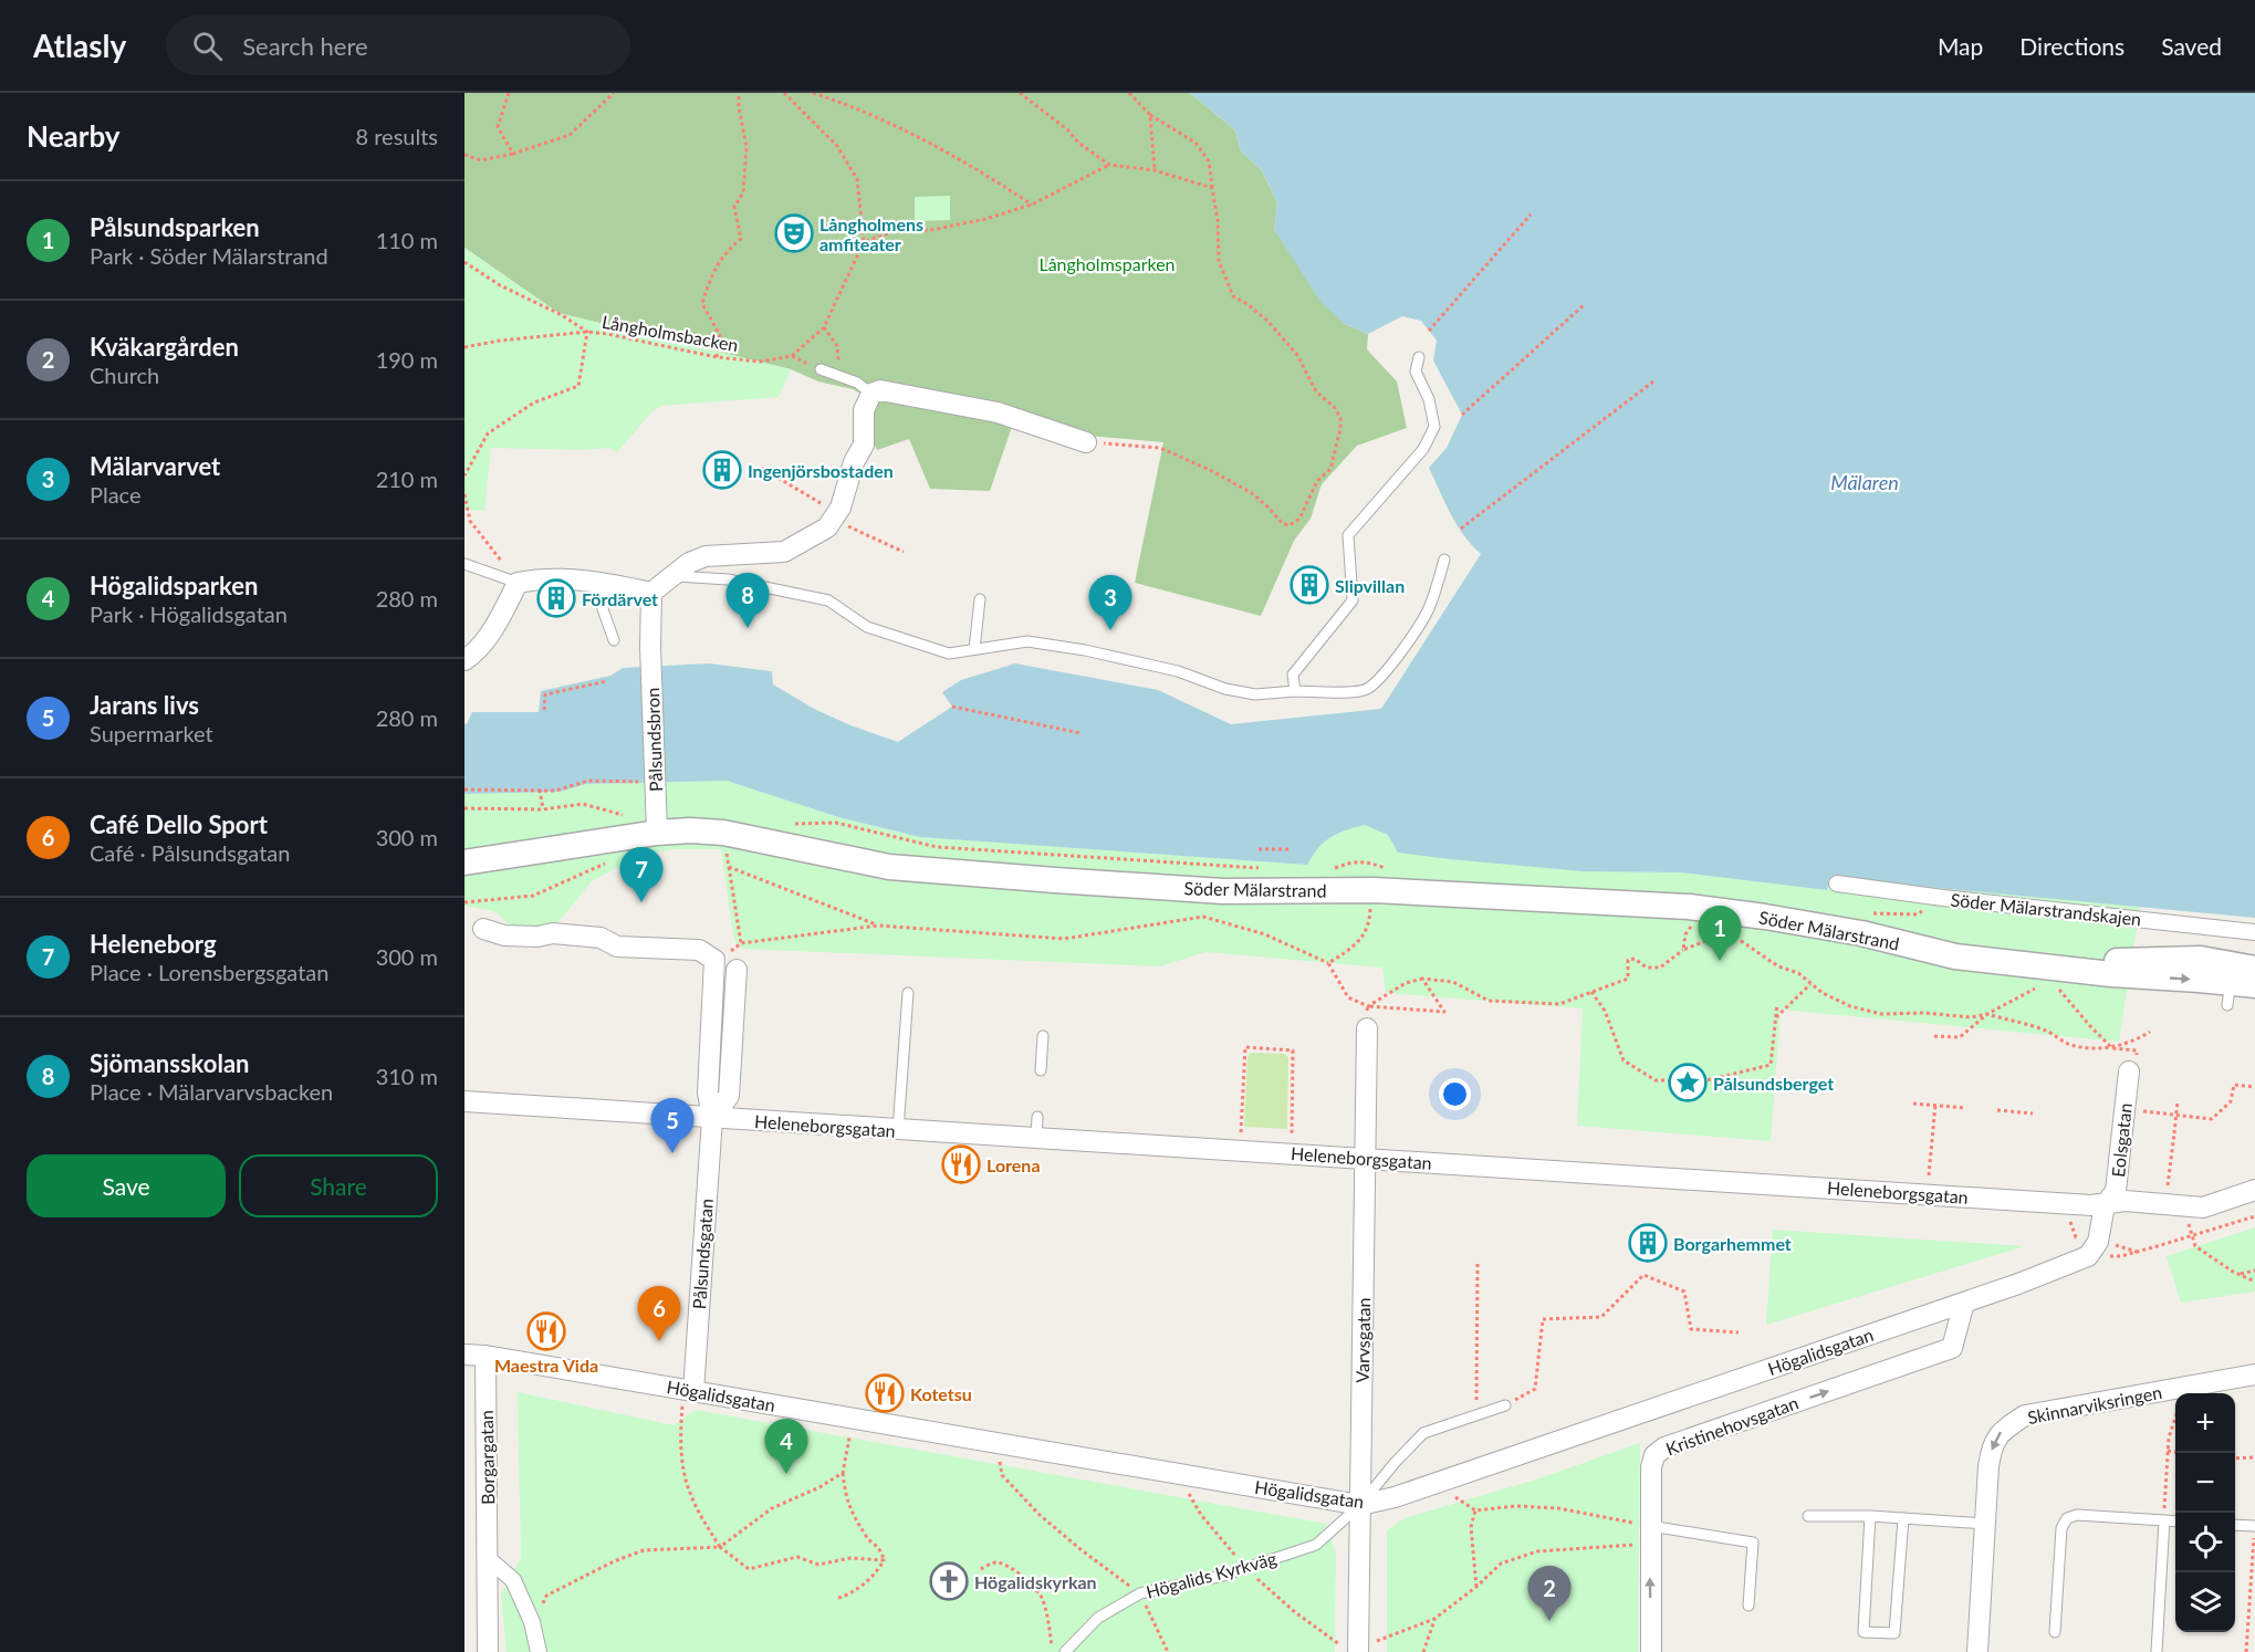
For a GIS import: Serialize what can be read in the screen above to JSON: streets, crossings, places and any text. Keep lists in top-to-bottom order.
{
  "streets": {
    "street": [
      "Pålsundsbron",
      "Söder Mälarstrand",
      "Söder Mälarstrandskajen",
      "Heleneborgsgatan",
      "Eolsgatan",
      "Pålsundsgatan",
      "Varvsgatan",
      "Högalidsgatan",
      "Skinnarviksringen",
      "Kristinehovsgatan",
      "Borgargatan"
    ],
    "lane": ["Högalids Kyrkväg"],
    "path": ["Långholmsbacken"]
  },
  "crossings": [
    ["Pålsundsbron", "Söder Mälarstrand"],
    ["Söder Mälarstrand", "Söder Mälarstrandskajen"],
    ["Heleneborgsgatan", "Eolsgatan"],
    ["Heleneborgsgatan", "Pålsundsgatan"],
    ["Heleneborgsgatan", "Varvsgatan"],
    ["Pålsundsgatan", "Högalidsgatan"],
    ["Varvsgatan", "Högalidsgatan"],
    ["Varvsgatan", "Högalids Kyrkväg"],
    ["Högalidsgatan", "Kristinehovsgatan"],
    ["Högalidsgatan", "Borgargatan"],
    ["Högalidsgatan", "Högalids Kyrkväg"]
  ],
  "one_way": ["Skinnarviksringen", "Kristinehovsgatan"],
  "water": ["Mälaren"],
  "parks": ["Långholmsparken"],
  "places": {
    "theatre": ["Långholmens amfiteater"],
    "building": [
      "Ingenjörsbostaden",
      "Slipvillan",
      "Fördärvet",
      "Borgarhemmet"
    ],
    "place": ["Pålsundsberget"],
    "restaurant": ["Lorena", "Maestra Vida", "Kotetsu"],
    "church": ["Högalidskyrkan"]
  },
  "page": {
    "header": "Atlasly",
    "search": "Search here",
    "nav": ["Map", "Directions", "Saved"],
    "heading": ["Nearby", "8 results"],
    "list": [
      {
        "mark": "1",
        "name": "Pålsundsparken",
        "note": "Park · Söder Mälarstrand",
        "value": "110 m"
      },
      {
        "mark": "2",
        "name": "Kväkargården",
        "note": "Church",
        "value": "190 m"
      },
      {
        "mark": "3",
        "name": "Mälarvarvet",
        "note": "Place",
        "value": "210 m"
      },
      {
        "mark": "4",
        "name": "Högalidsparken",
        "note": "Park · Högalidsgatan",
        "value": "280 m"
      },
      {
        "mark": "5",
        "name": "Jarans livs",
        "note": "Supermarket",
        "value": "280 m"
      },
      {
        "mark": "6",
        "name": "Café Dello Sport",
        "note": "Café · Pålsundsgatan",
        "value": "300 m"
      },
      {
        "mark": "7",
        "name": "Heleneborg",
        "note": "Place · Lorensbergsgatan",
        "value": "300 m"
      },
      {
        "mark": "8",
        "name": "Sjömansskolan",
        "note": "Place · Mälarvarvsbacken",
        "value": "310 m"
      }
    ],
    "pins": [
      "8",
      "3",
      "7",
      "1",
      "5",
      "6",
      "4",
      "2"
    ],
    "buttons": ["Save", "Share"],
    "map_buttons": ["+", "−"]
  }
}
